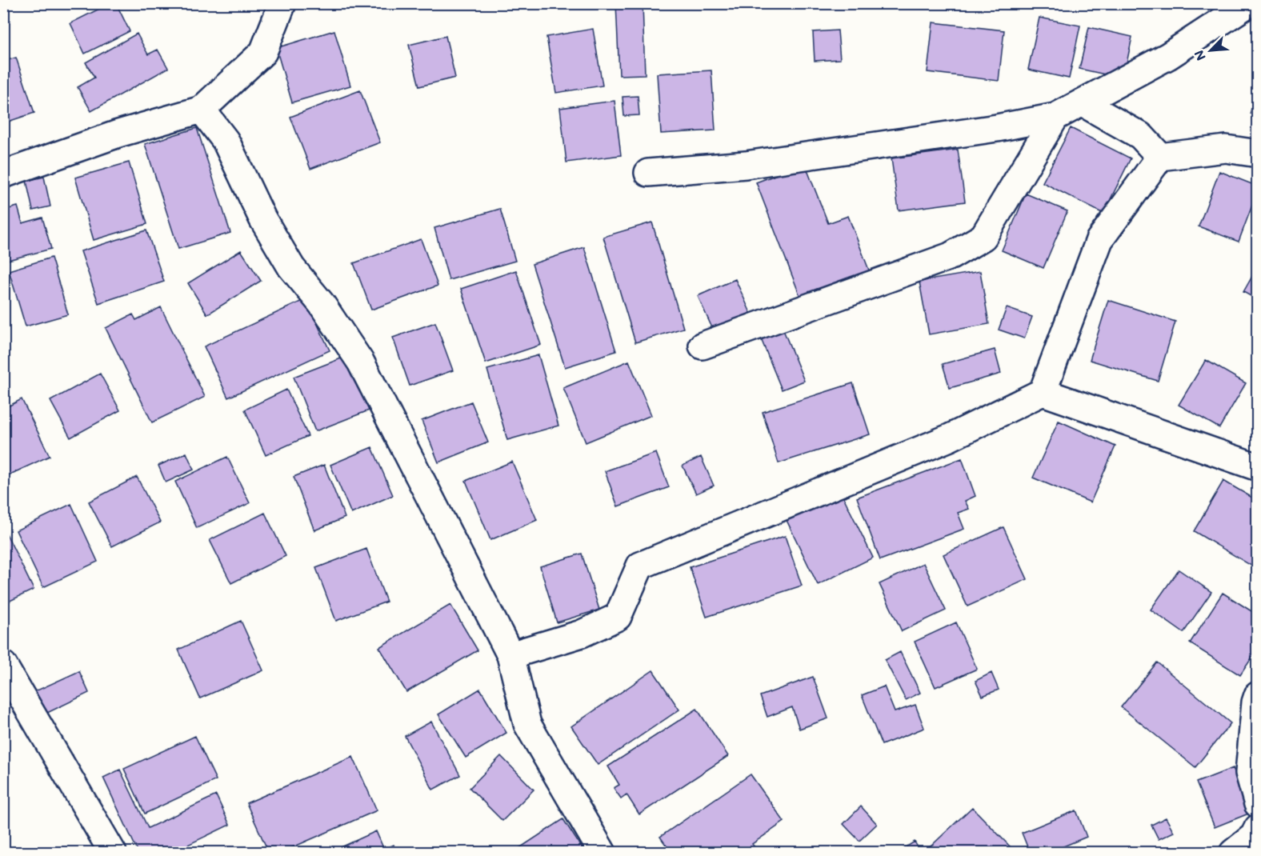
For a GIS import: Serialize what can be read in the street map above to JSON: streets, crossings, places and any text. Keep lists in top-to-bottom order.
{
  "north": "bottom left"
}
